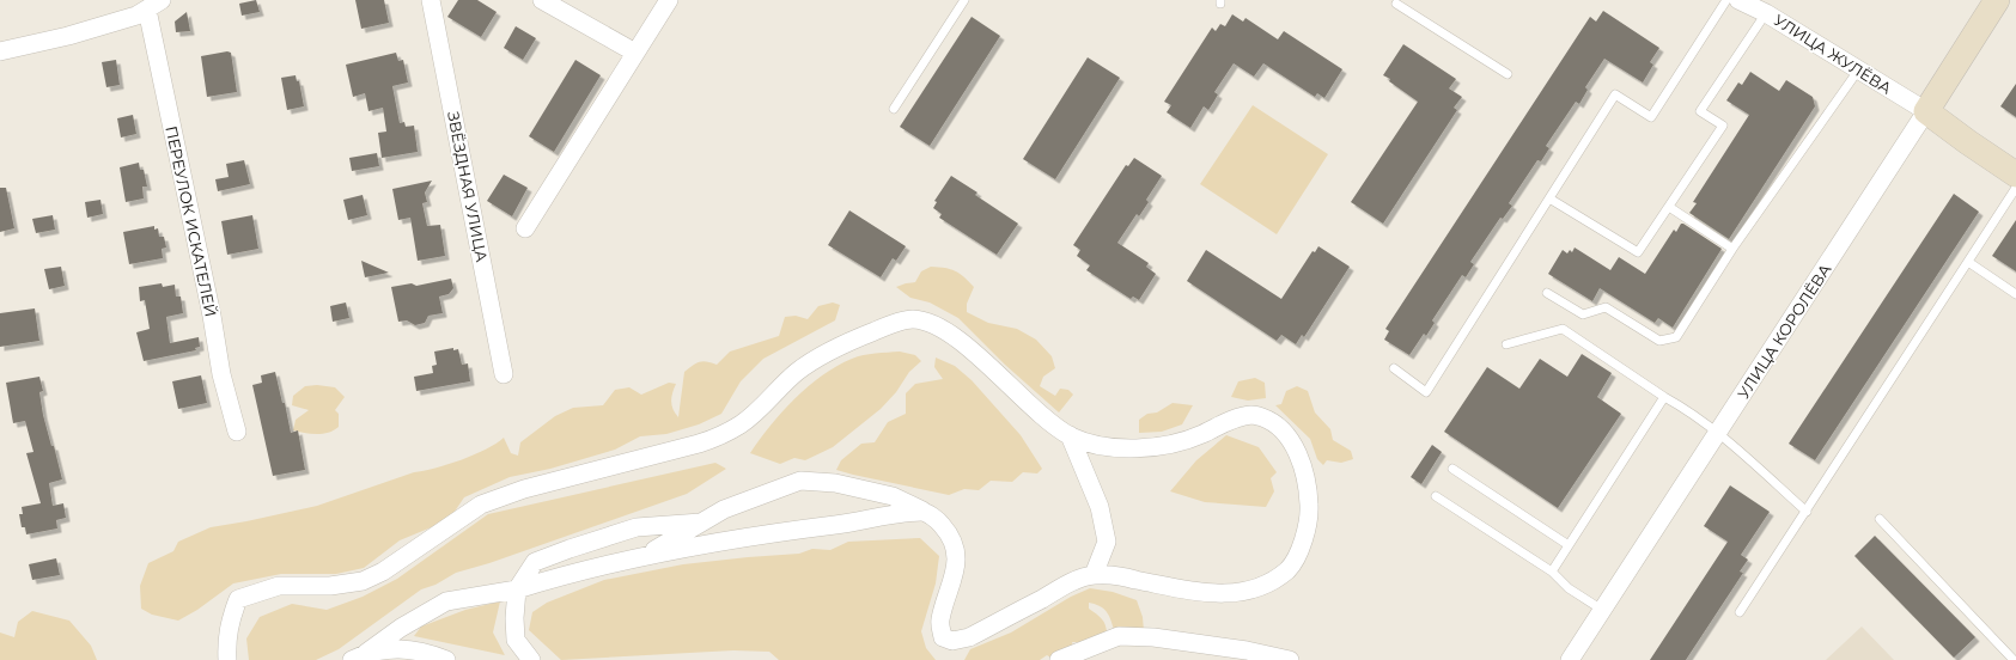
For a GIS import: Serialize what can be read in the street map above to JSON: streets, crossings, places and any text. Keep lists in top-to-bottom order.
{
  "streets": {
    "main road": ["УЛИЦА КОРОЛЁВА"],
    "street": ["УЛИЦА ЖУЛЁВА", "ЗВЁЗДНАЯ УЛИЦА", "ПЕРЕУЛОК ИСКАТЕЛЕЙ"]
  },
  "crossings": [
    ["УЛИЦА ЖУЛЁВА", "УЛИЦА КОРОЛЁВА"]
  ]
}
